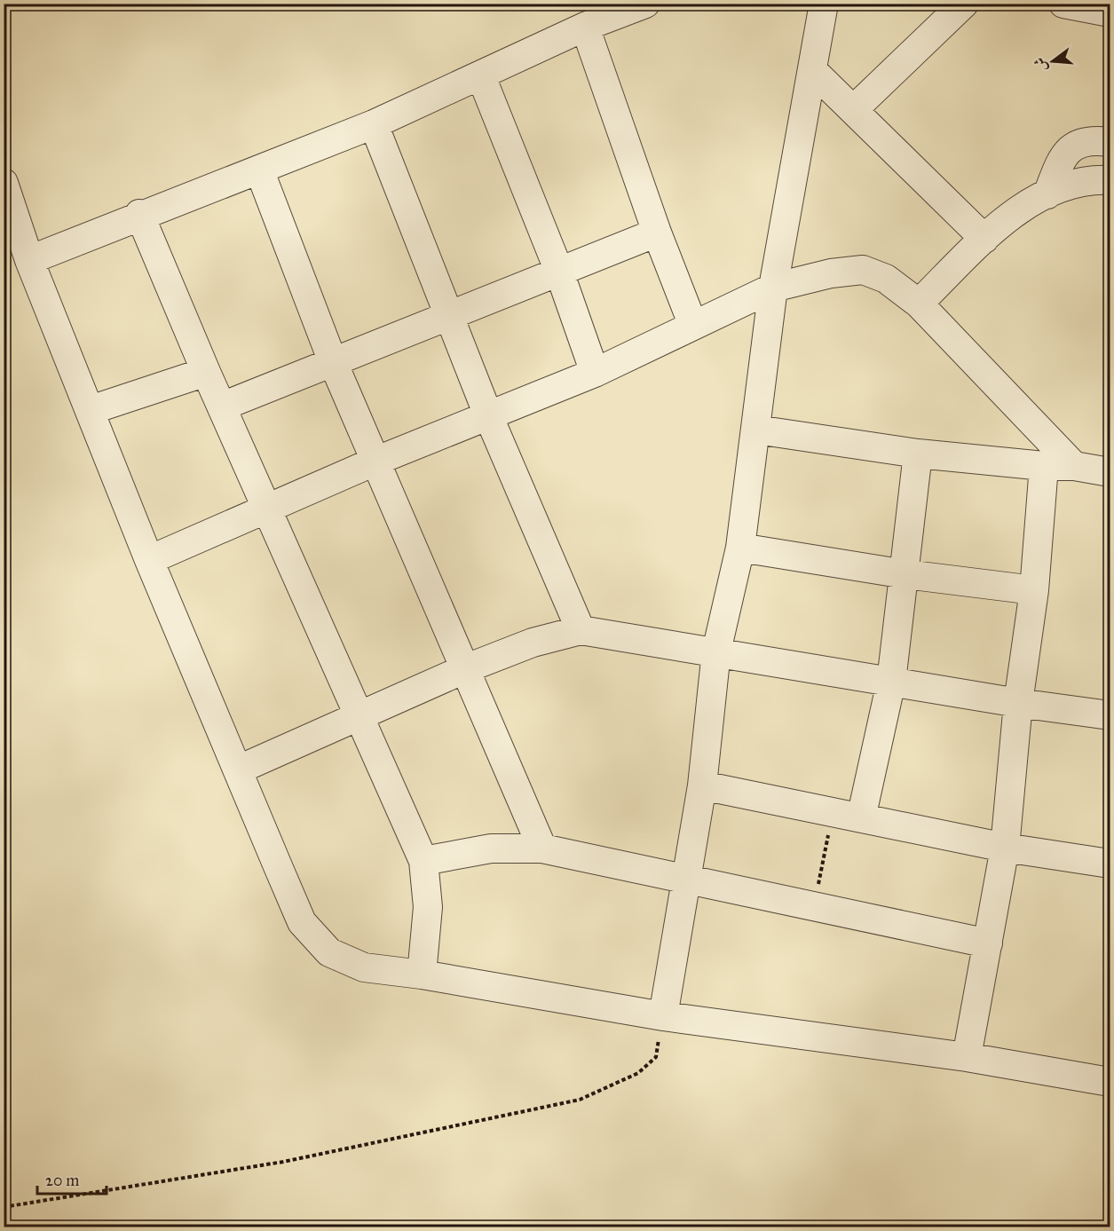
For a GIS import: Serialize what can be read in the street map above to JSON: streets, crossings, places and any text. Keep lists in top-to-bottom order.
{
  "scale_bar": "20 m",
  "north": "left"
}
